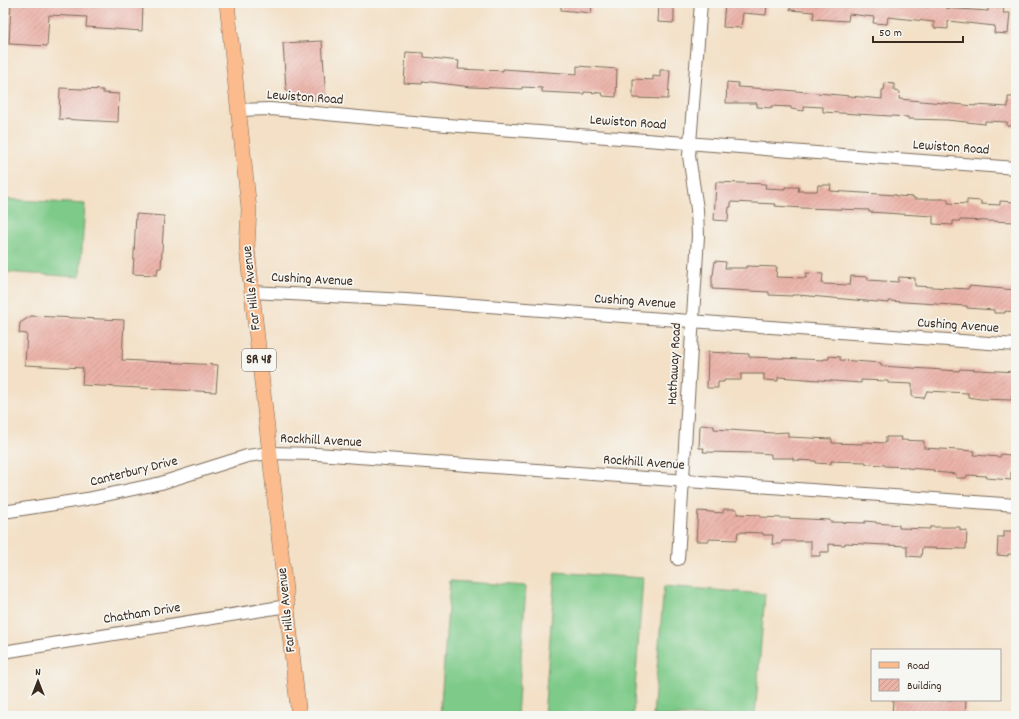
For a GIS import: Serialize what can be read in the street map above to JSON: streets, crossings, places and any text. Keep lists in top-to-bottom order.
{
  "streets": {
    "main road": ["Far Hills Avenue", "SR 48"],
    "street": [
      "Lewiston Road",
      "Cushing Avenue",
      "Hathaway Road",
      "Rockhill Avenue",
      "Canterbury Drive",
      "Chatham Drive"
    ]
  },
  "crossings": [
    ["Lewiston Road", "Far Hills Avenue"],
    ["Lewiston Road", "Hathaway Road"],
    ["Cushing Avenue", "Far Hills Avenue"],
    ["Cushing Avenue", "Hathaway Road"],
    ["Far Hills Avenue", "Rockhill Avenue"],
    ["Far Hills Avenue", "Canterbury Drive"],
    ["Far Hills Avenue", "Chatham Drive"],
    ["Hathaway Road", "Rockhill Avenue"],
    ["Rockhill Avenue", "Canterbury Drive"]
  ],
  "legend": ["Road", "Building"],
  "scale_bar": "50 m",
  "north": "top"
}
